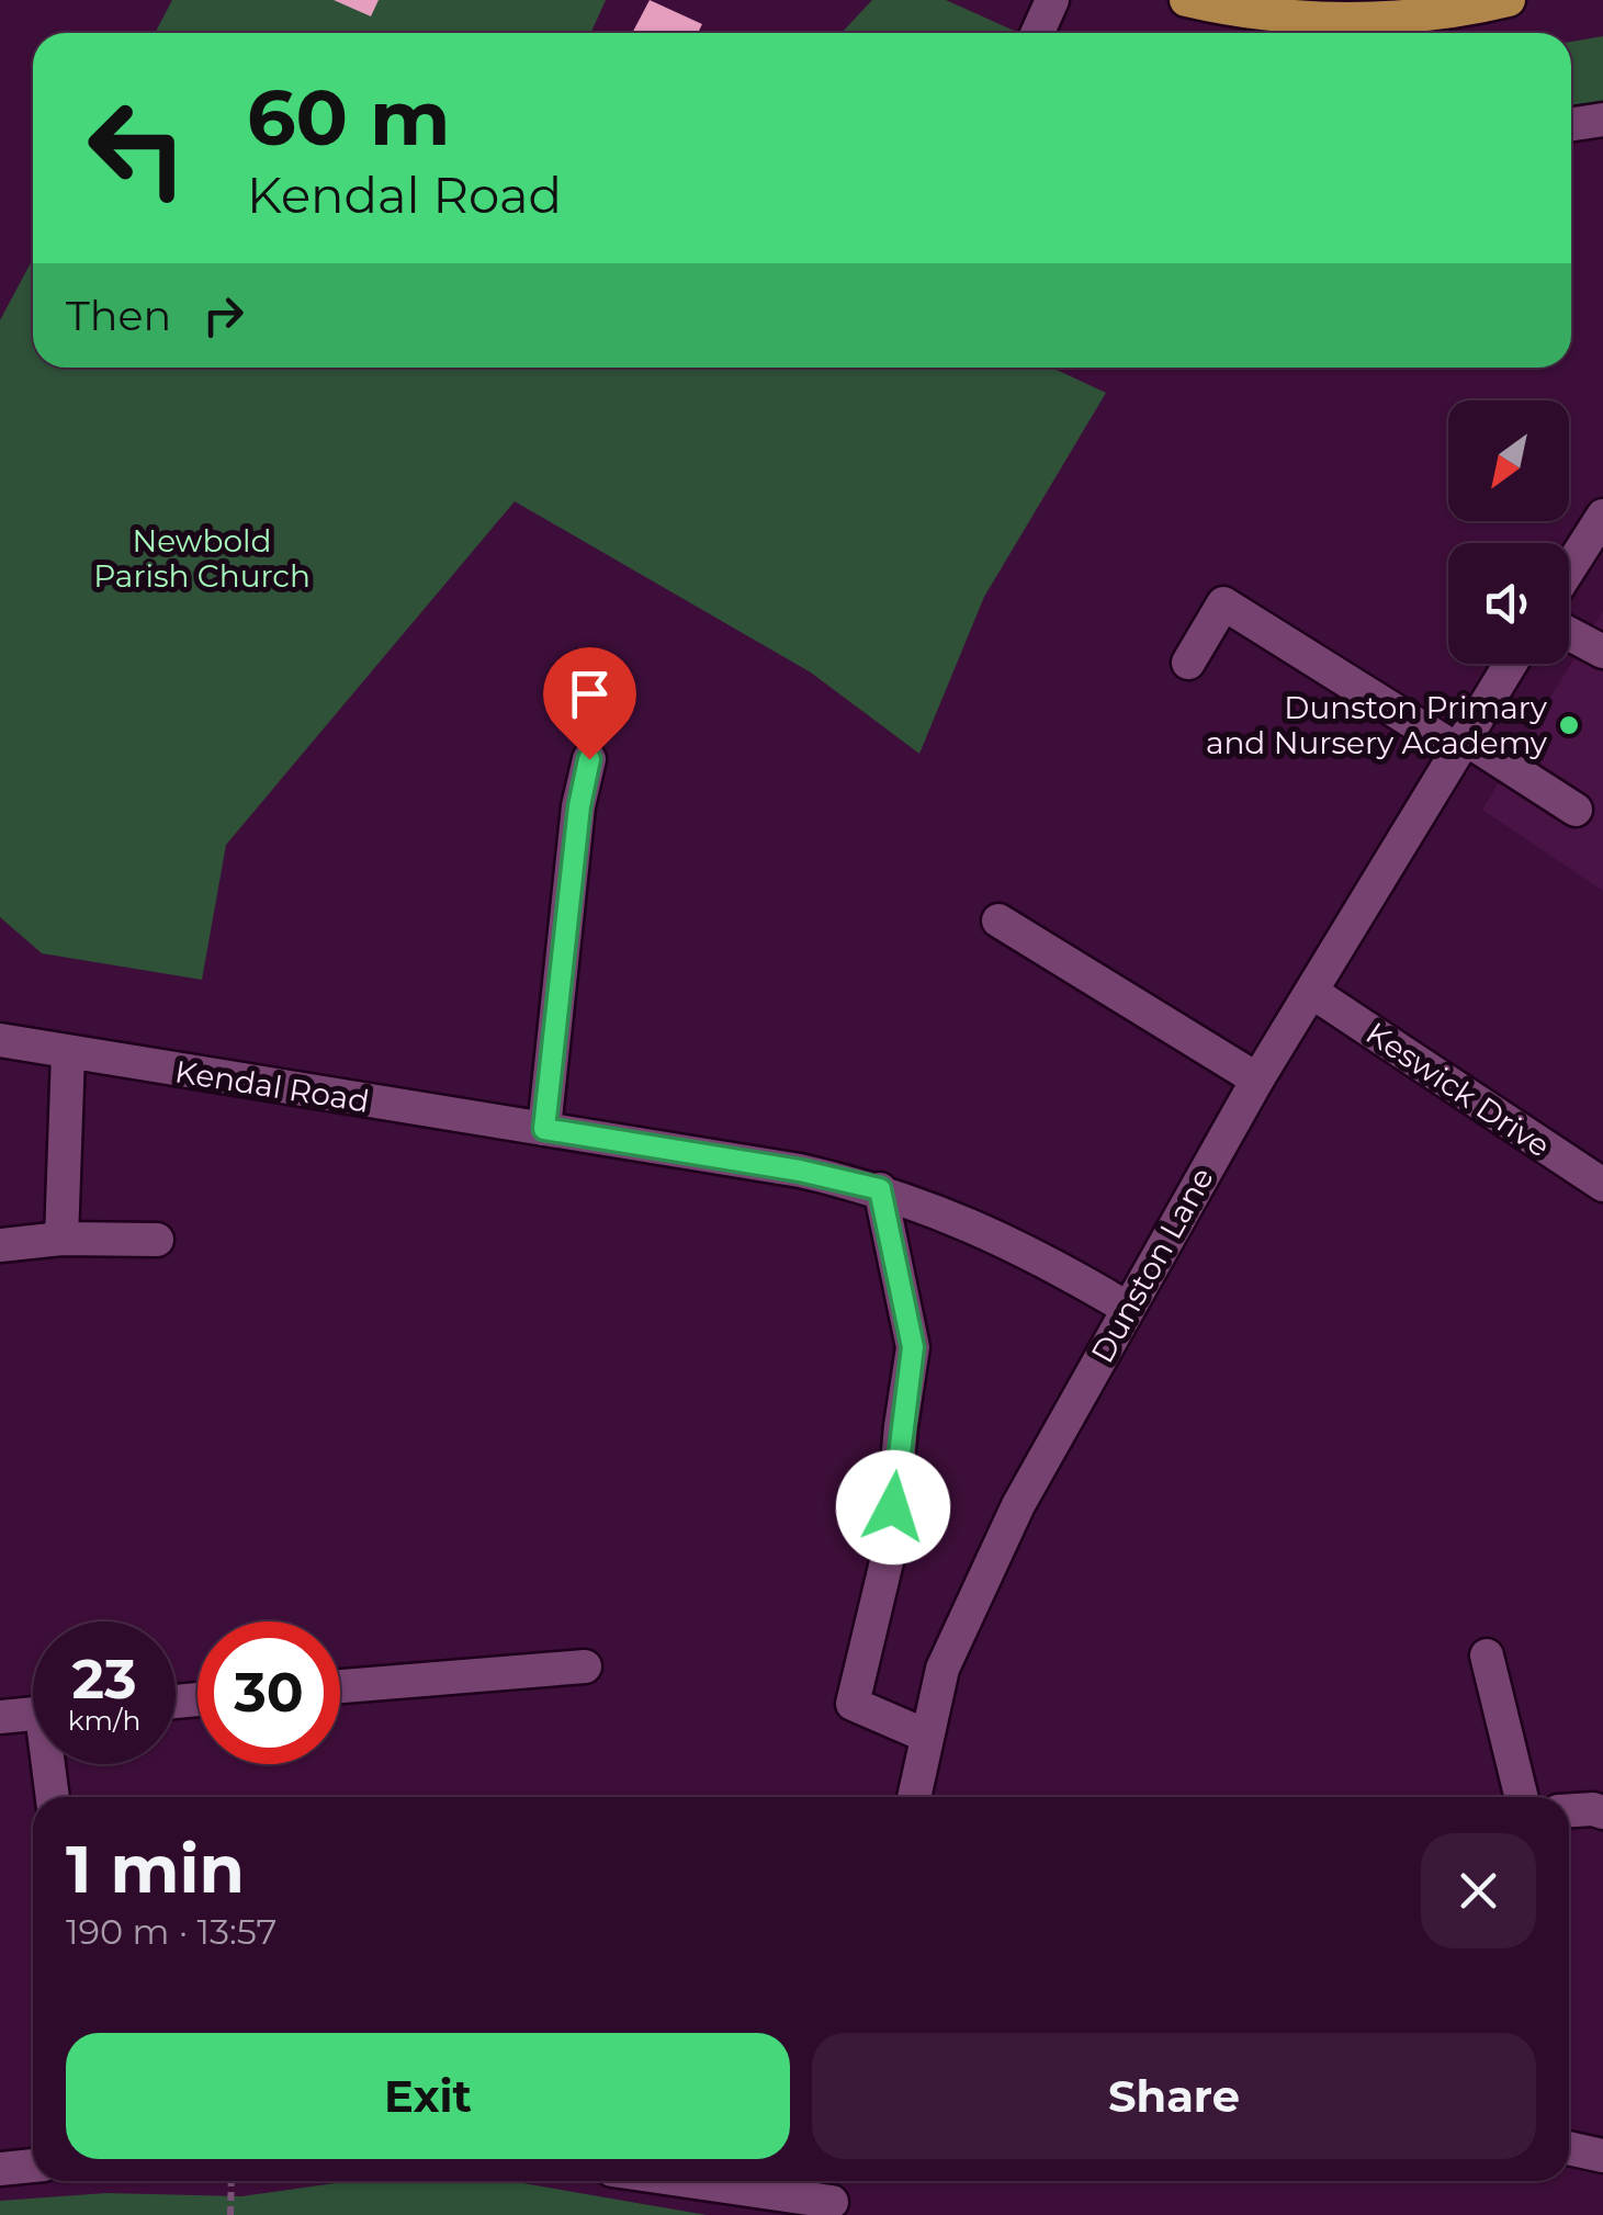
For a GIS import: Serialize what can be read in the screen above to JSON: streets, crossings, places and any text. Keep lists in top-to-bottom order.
{
  "streets": {
    "street": ["Kendal Road", "Keswick Drive", "Dunston Lane"]
  },
  "crossings": [
    ["Kendal Road", "Dunston Lane"],
    ["Keswick Drive", "Dunston Lane"]
  ],
  "parks": ["Newbold Parish Church"],
  "places": ["Dunston Primary and Nursery Academy"],
  "north": "bottom left",
  "page": {
    "turn": ["60 m", "Kendal Road"],
    "then": "Then",
    "speed": "23 km/h",
    "limit": "30",
    "heading": ["1 min", "190 m · 13:57"],
    "buttons": ["Exit", "Share"]
  }
}
